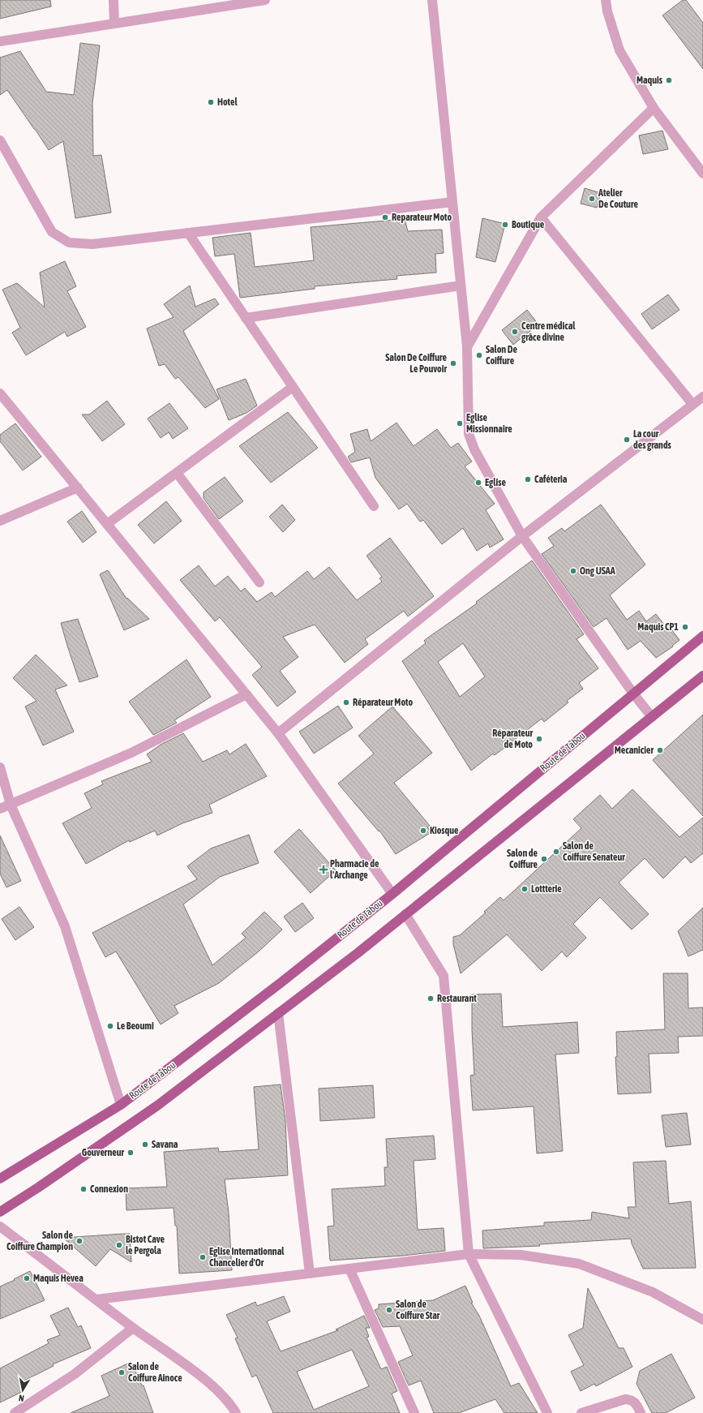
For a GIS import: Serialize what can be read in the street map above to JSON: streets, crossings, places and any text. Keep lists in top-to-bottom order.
{
  "streets": {
    "main road": ["Route de Tabou"]
  },
  "places": {
    "other": [
      "Maquis",
      "Hotel",
      "Atelier De Couture",
      "Reparateur Moto",
      "Boutique",
      "Centre médical grâce divine",
      "Salon De Coiffure",
      "Salon De Coiffure Le Pouvoir",
      "Eglise Missionnaire",
      "La cour des grands",
      "Caféteria",
      "Eglise",
      "Ong USAA",
      "Maquis CP1",
      "Réparateur Moto",
      "Réparateur de Moto",
      "Mecanicier",
      "Kiosque",
      "Salon de Coiffure Senateur",
      "Salon de Coiffure",
      "Lottterie",
      "Restaurant",
      "Le Beoumi",
      "Savana",
      "Gouverneur",
      "Connexion",
      "Salon de Coiffure Champion",
      "Bistot Cave le Pergola",
      "Eglise Internationnal Chancelier d'Or",
      "Maquis Hevea",
      "Salon de Coiffure Star",
      "Salon de Coiffure Ainoce"
    ],
    "health": ["Pharmacie de l'Archange"]
  },
  "north": "bottom"
}
